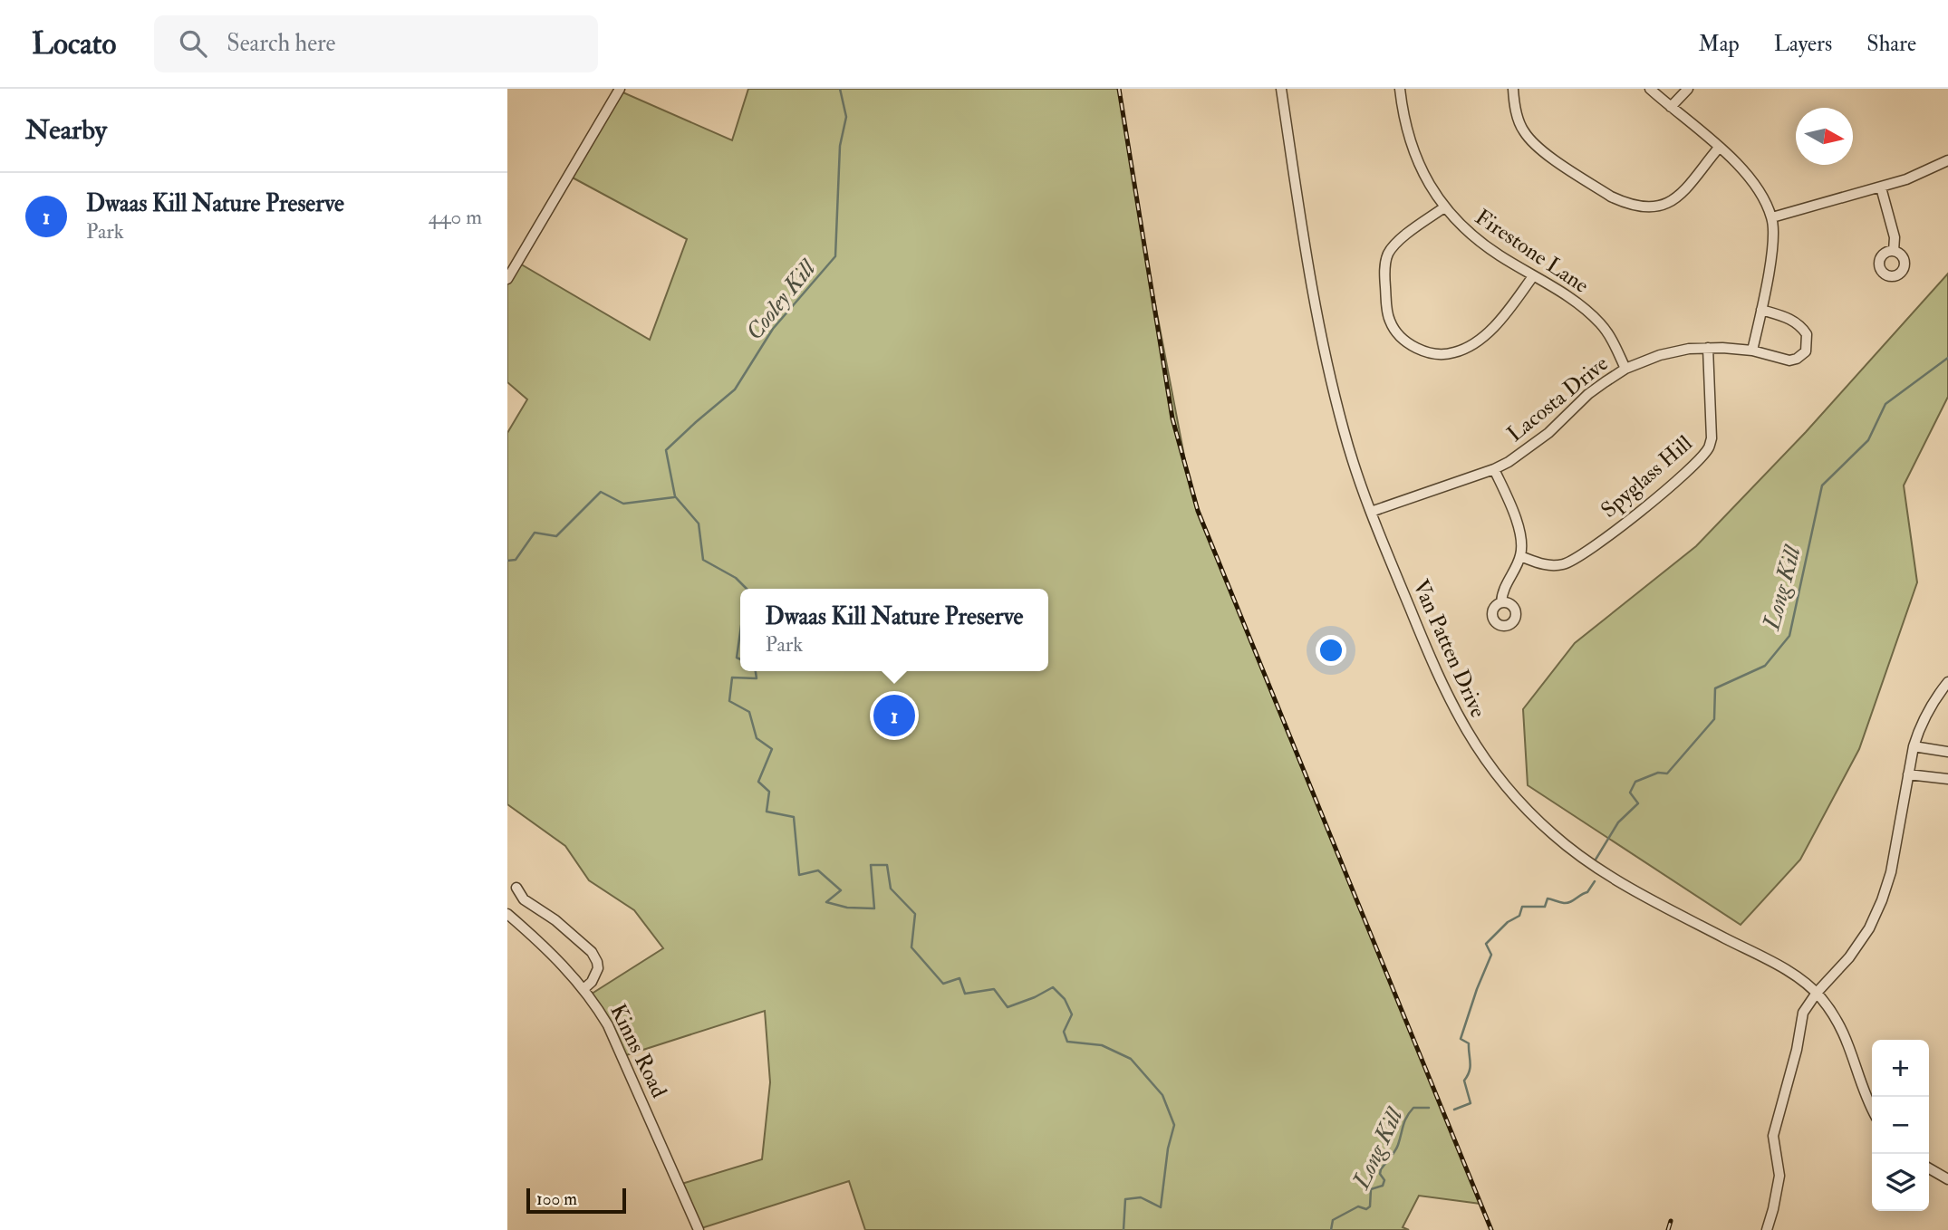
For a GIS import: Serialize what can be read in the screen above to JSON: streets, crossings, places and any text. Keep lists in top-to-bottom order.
{
  "streets": {
    "street": [
      "Firestone Lane",
      "Lacosta Drive",
      "Spyglass Hill",
      "Van Patten Drive",
      "Kinns Road"
    ]
  },
  "crossings": [
    ["Firestone Lane", "Lacosta Drive"],
    ["Lacosta Drive", "Spyglass Hill"],
    ["Lacosta Drive", "Van Patten Drive"]
  ],
  "water": ["Cooley Kill", "Long Kill"],
  "scale_bar": "100 m",
  "north": "right",
  "page": {
    "header": "Locato",
    "search": "Search here",
    "nav": ["Map", "Layers", "Share"],
    "heading": "Nearby",
    "list": [
      {
        "mark": "1",
        "name": "Dwaas Kill Nature Preserve",
        "note": "Park",
        "value": "440 m"
      }
    ],
    "popup": ["Dwaas Kill Nature Preserve", "Park"],
    "pins": "1",
    "map_buttons": ["+", "−"],
    "scale": "100 m"
  }
}
